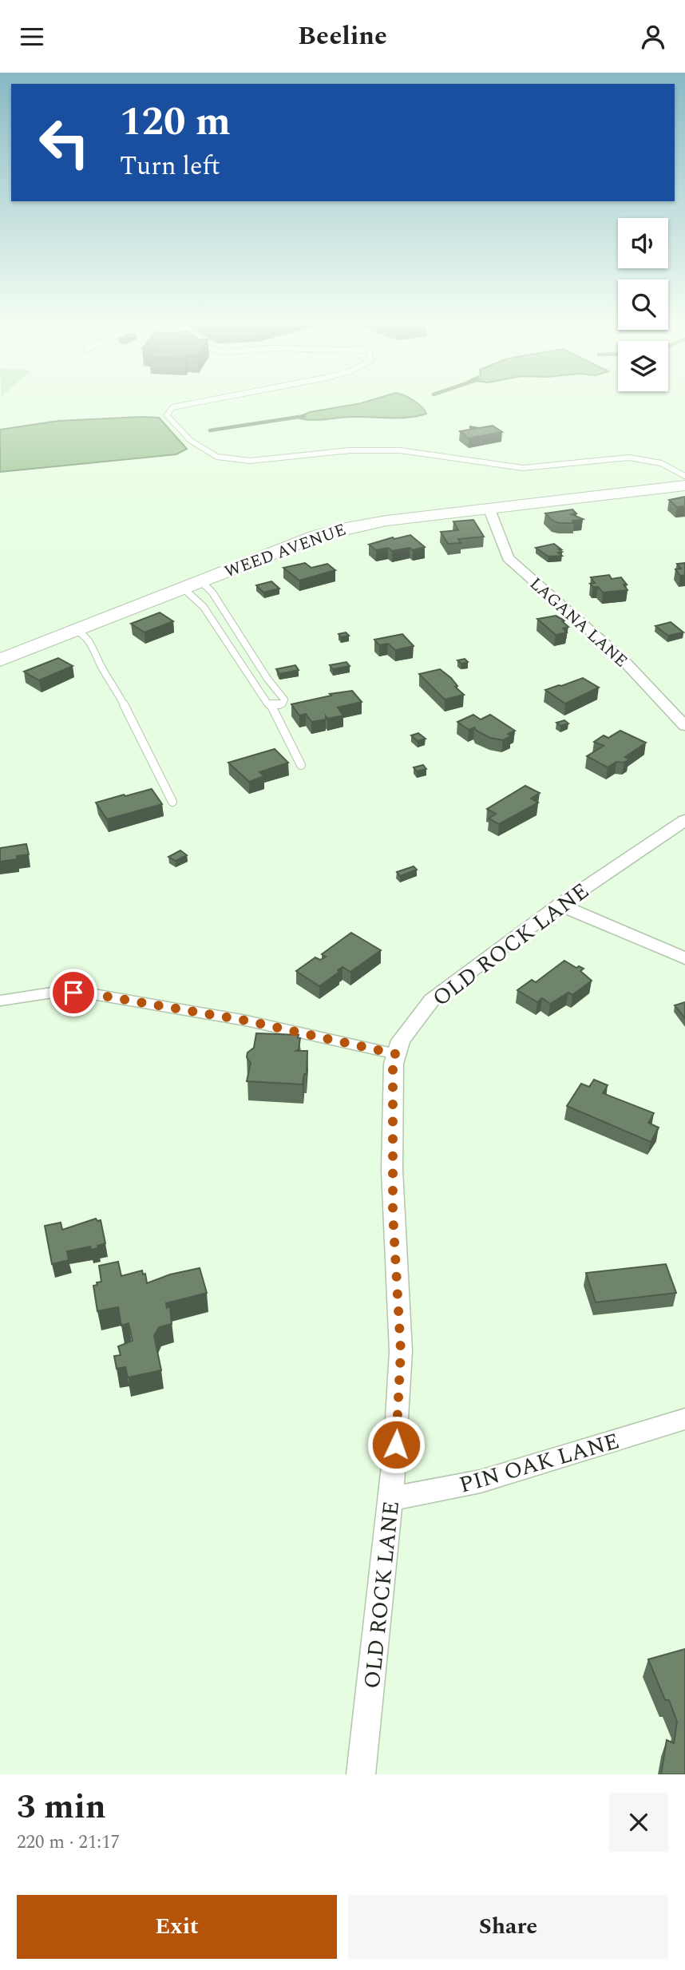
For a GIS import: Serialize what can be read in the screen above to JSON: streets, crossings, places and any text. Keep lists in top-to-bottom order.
{
  "streets": {
    "main road": ["WEED AVENUE"],
    "street": ["LAGANA LANE", "OLD ROCK LANE", "PIN OAK LANE"]
  },
  "crossings": [
    ["WEED AVENUE", "LAGANA LANE"],
    ["OLD ROCK LANE", "PIN OAK LANE"]
  ],
  "page": {
    "header": "Beeline",
    "turn": ["120 m", "Turn left"],
    "heading": ["3 min", "220 m · 21:17"],
    "buttons": ["Exit", "Share"]
  }
}
